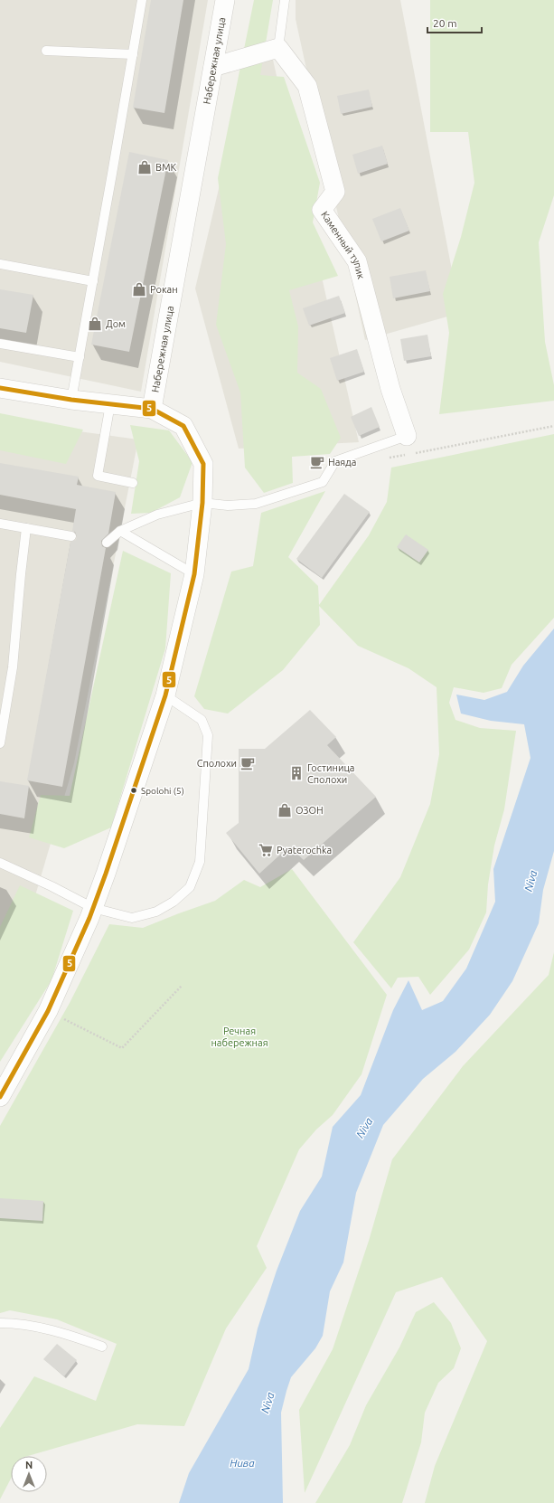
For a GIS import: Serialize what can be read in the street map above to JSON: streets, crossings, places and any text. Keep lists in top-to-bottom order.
{
  "streets": {
    "street": ["Набережная улица", "Каменный тупик"]
  },
  "water": ["Niva", "Нива"],
  "parks": ["Речная набережная"],
  "places": {
    "shop": [
      "ВМК",
      "Рокан",
      "Дом",
      "ОЗОН"
    ],
    "cafe": ["Наяда", "Сполохи"],
    "building": ["Гостиница Сполохи"],
    "other": ["Spolohi (5)"],
    "supermarket": ["Pyaterochka"]
  },
  "lines": ["transit line 5"],
  "scale_bar": "20 m",
  "north": "top"
}
